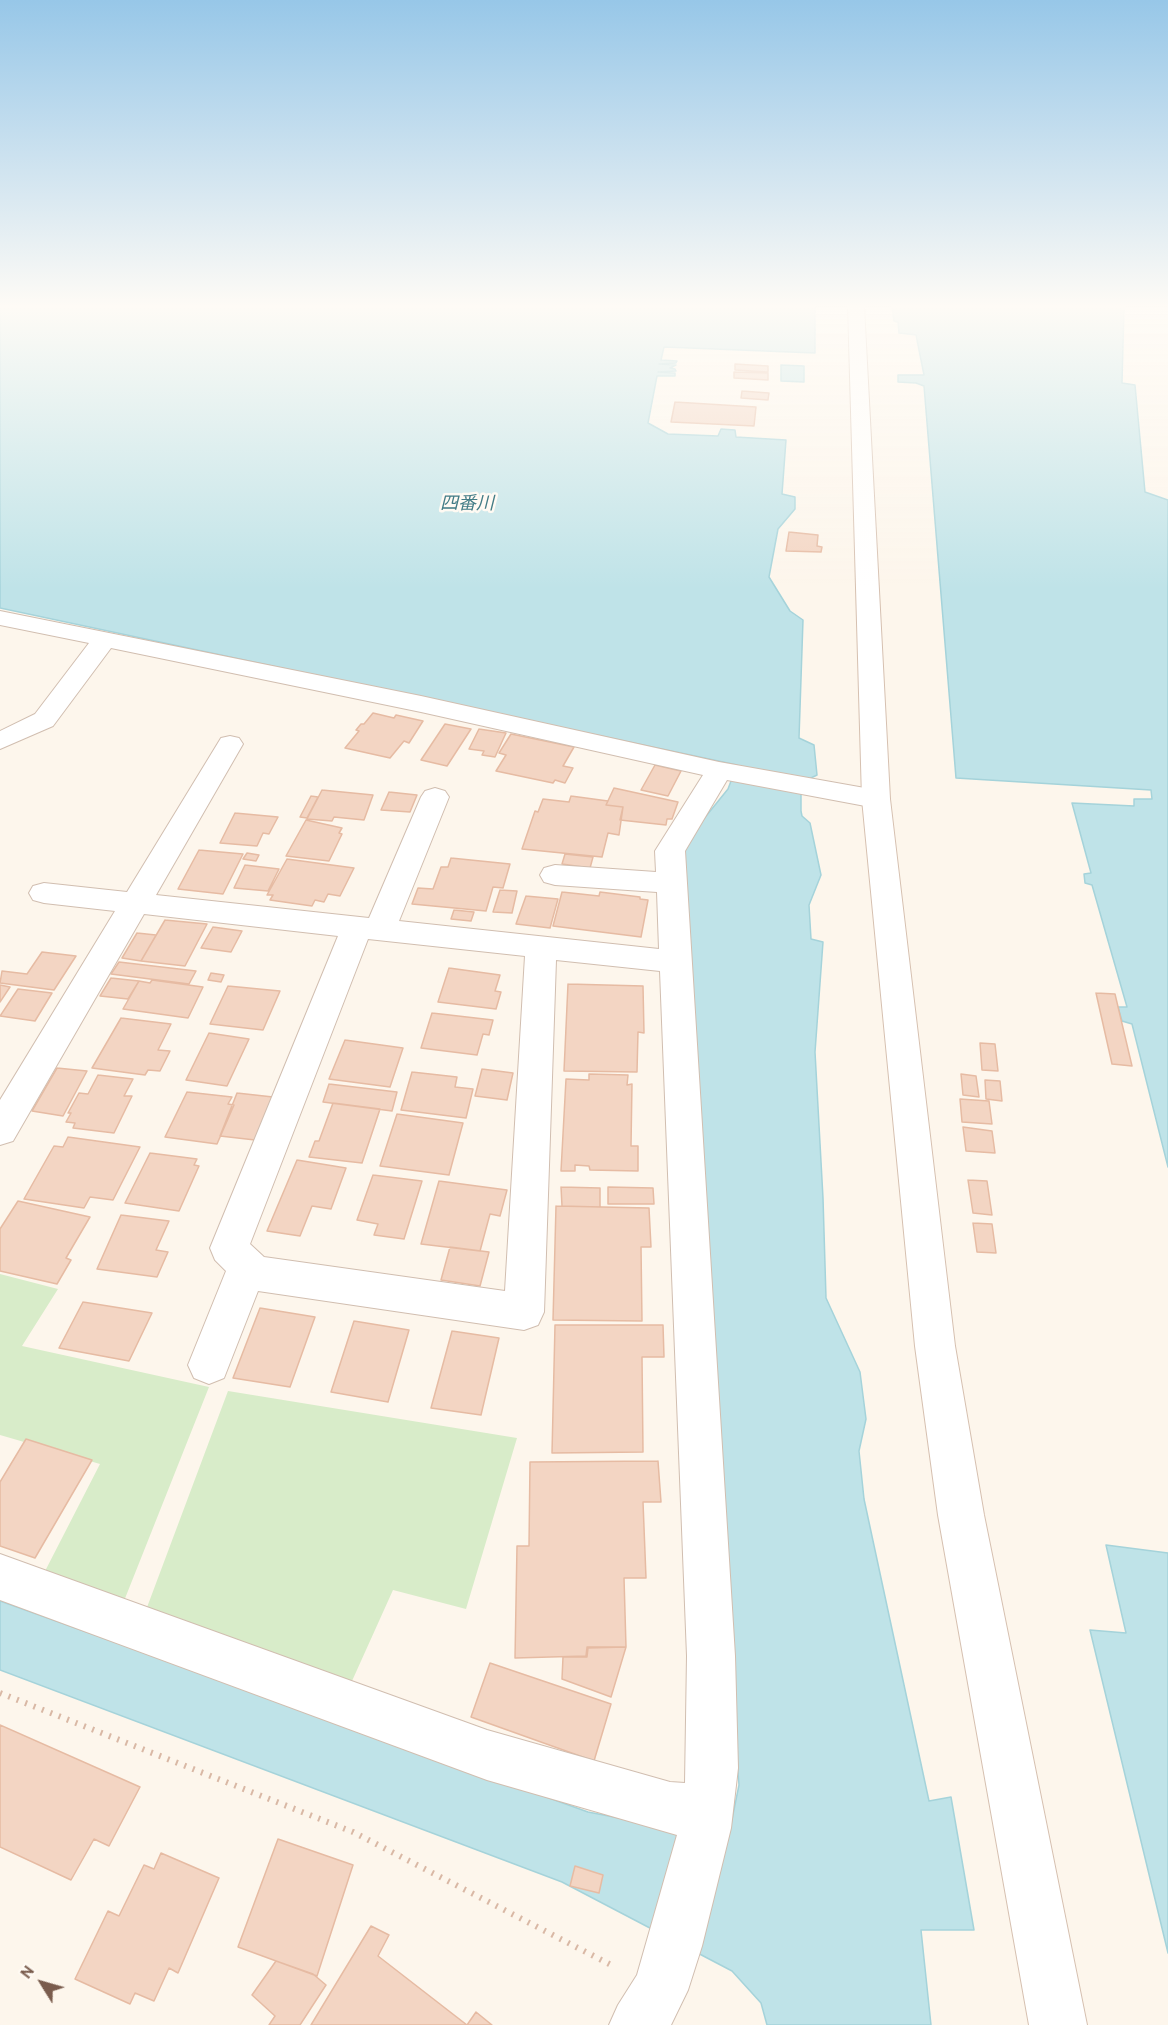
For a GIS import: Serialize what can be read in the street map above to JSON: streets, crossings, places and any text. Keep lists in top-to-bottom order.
{
  "water": ["四番川"],
  "north": "top left"
}
